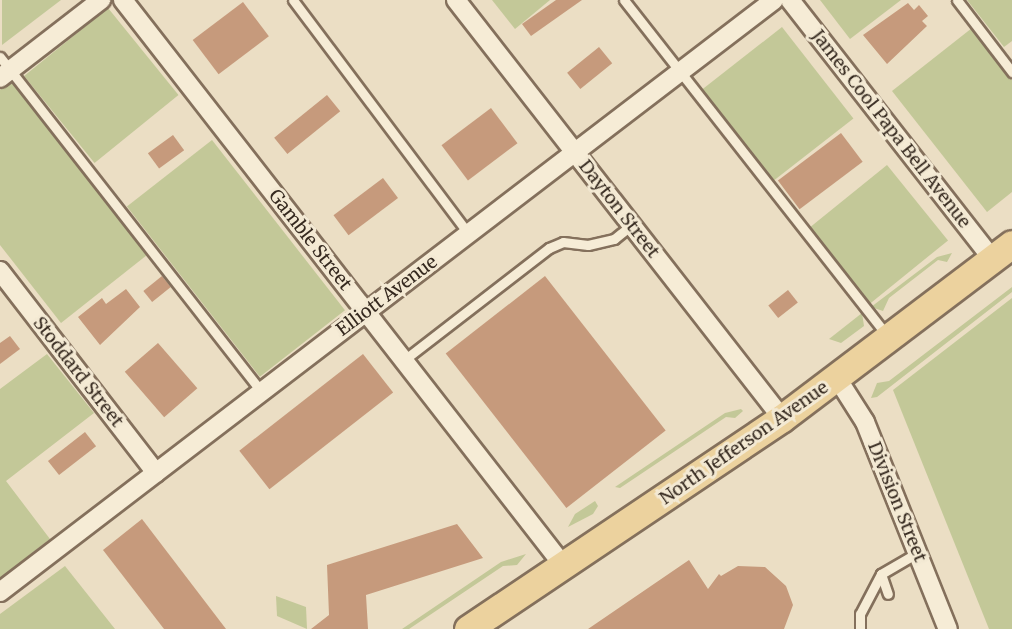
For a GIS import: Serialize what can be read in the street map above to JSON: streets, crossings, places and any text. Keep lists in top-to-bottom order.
{
  "streets": {
    "main road": ["North Jefferson Avenue"],
    "street": [
      "James Cool Papa Bell Avenue",
      "Dayton Street",
      "Gamble Street",
      "Elliott Avenue",
      "Stoddard Street",
      "Division Street"
    ]
  },
  "crossings": [
    ["James Cool Papa Bell Avenue", "North Jefferson Avenue"],
    ["Dayton Street", "Elliott Avenue"],
    ["Dayton Street", "North Jefferson Avenue"],
    ["Gamble Street", "Elliott Avenue"],
    ["Gamble Street", "North Jefferson Avenue"],
    ["Elliott Avenue", "Stoddard Street"],
    ["North Jefferson Avenue", "Division Street"]
  ]
}
